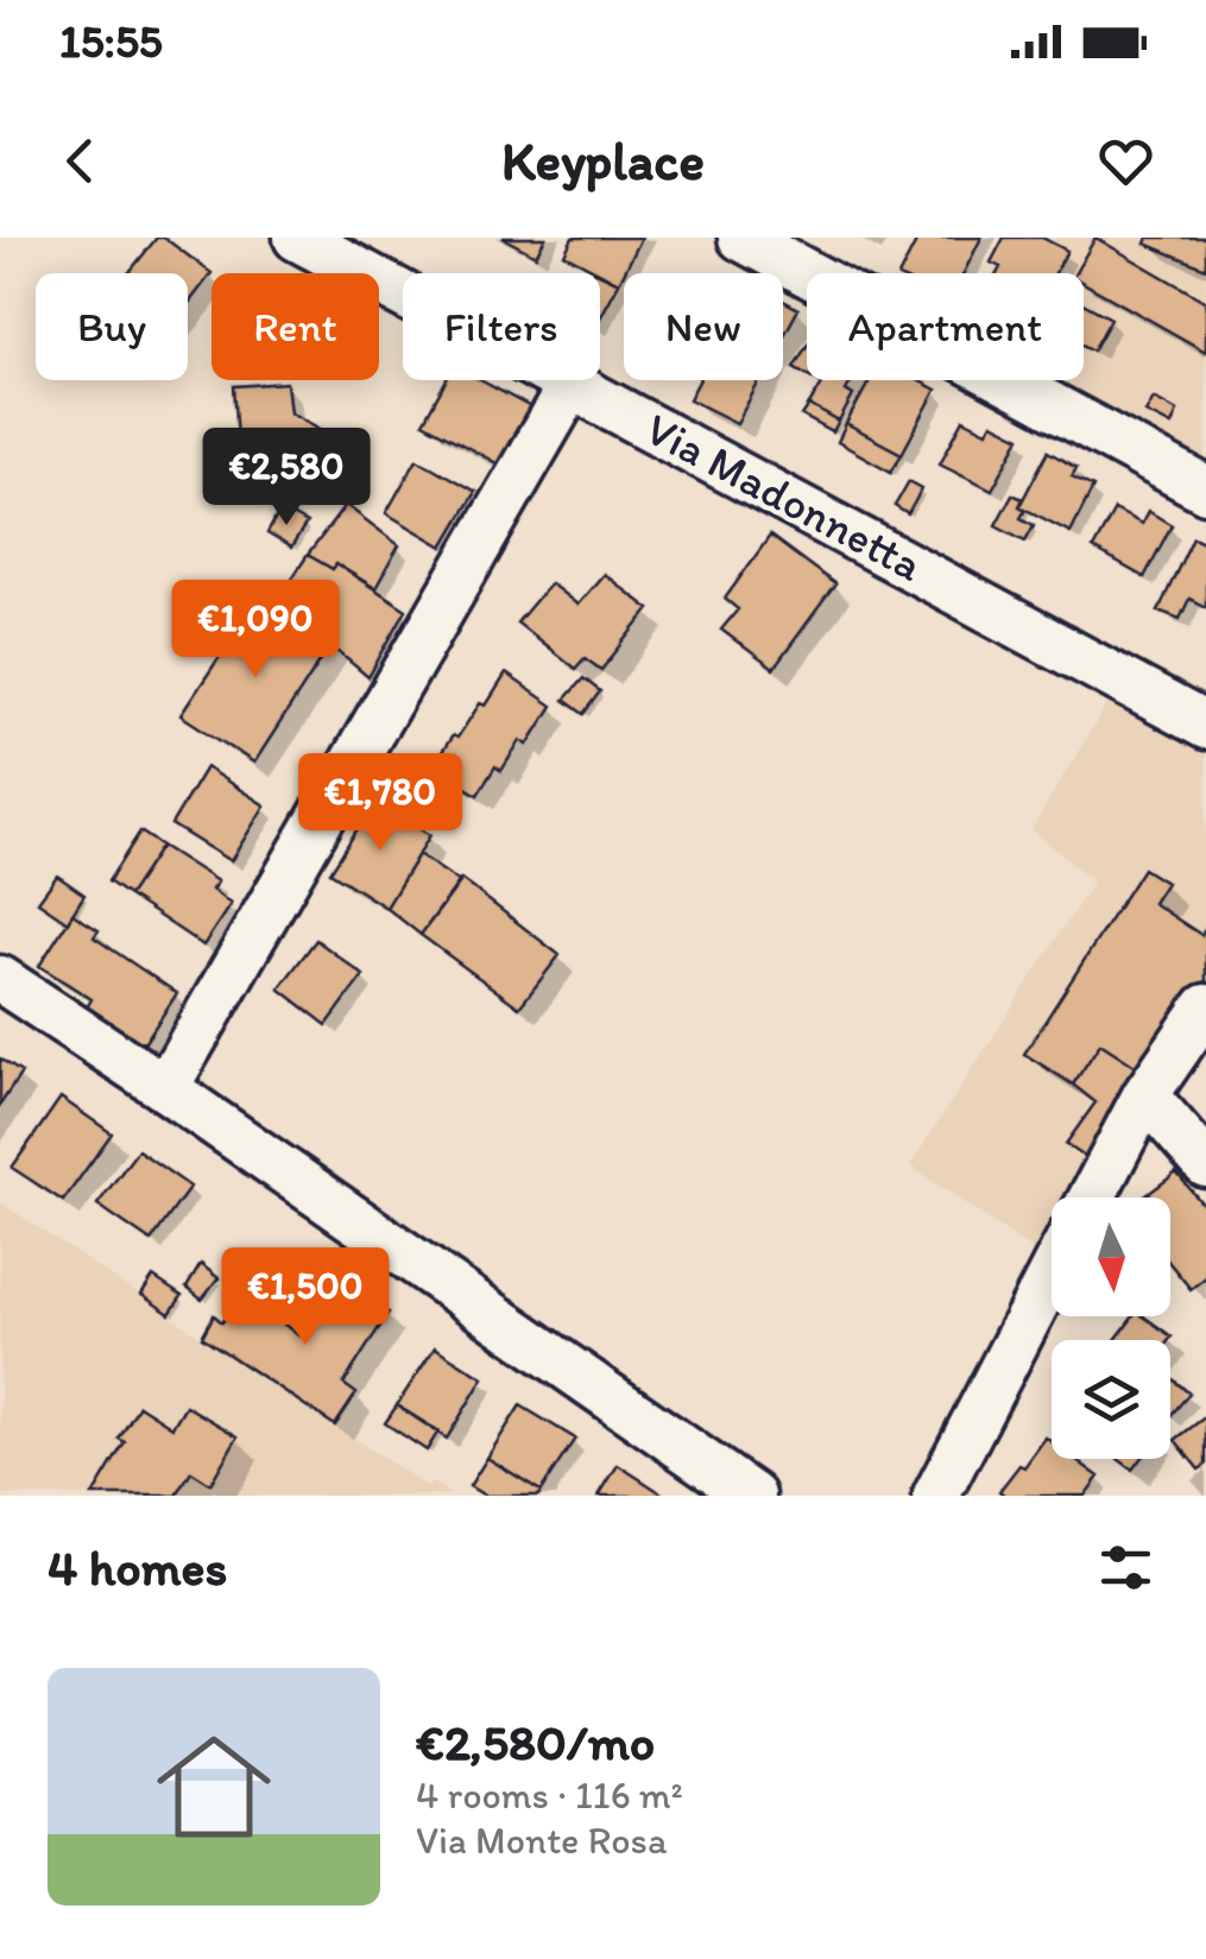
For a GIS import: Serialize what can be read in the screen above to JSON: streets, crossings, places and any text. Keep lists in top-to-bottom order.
{
  "streets": {
    "street": ["Via Madonnetta"]
  },
  "north": "bottom",
  "page": {
    "status": "15:55",
    "header": "Keyplace",
    "chip": [
      "Buy",
      "Rent",
      "Filters",
      "New",
      "Apartment"
    ],
    "price": [
      "€2,580",
      "€1,090",
      "€1,780",
      "€1,500"
    ],
    "heading": "4 homes",
    "list": [
      {
        "name": "€2,580/mo",
        "note": "4 rooms · 116 m² · Via Monte Rosa"
      }
    ]
  }
}
